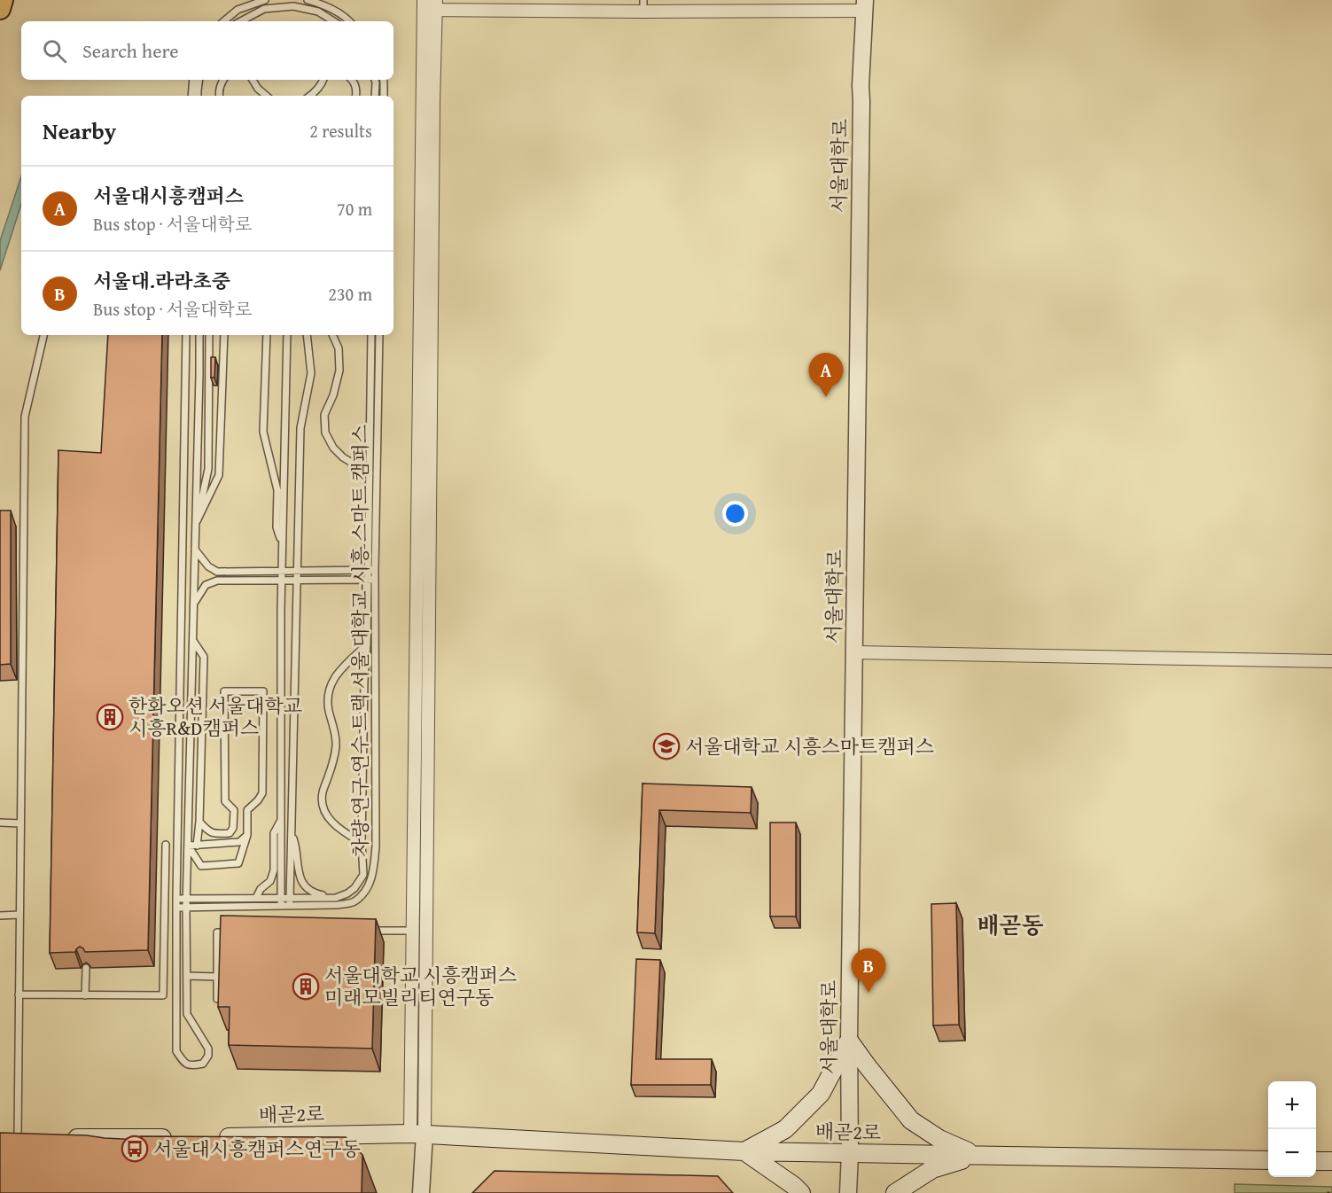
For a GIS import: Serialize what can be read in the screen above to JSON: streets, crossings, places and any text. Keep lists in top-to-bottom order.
{
  "streets": {
    "main road": ["배곧2로"],
    "street": ["서울대학로"],
    "lane": ["차량 연구 연수 트랙 서울 대학교-시흥 스마트 캠퍼스"]
  },
  "crossings": [
    ["서울대학로", "배곧2로"]
  ],
  "districts": ["배곧동"],
  "places": {
    "building": ["한화오션 서울대학교 시흥R&D캠퍼스", "서울대학교 시흥캠퍼스 미래모빌리티연구동"],
    "school or university": ["서울대학교 시흥스마트캠퍼스"],
    "bus stop": ["서울대시흥캠퍼스연구동"]
  },
  "page": {
    "search": "Search here",
    "heading": ["Nearby", "2 results"],
    "list": [
      {
        "mark": "A",
        "name": "서울대시흥캠퍼스",
        "note": "Bus stop · 서울대학로",
        "value": "70 m"
      },
      {
        "mark": "B",
        "name": "서울대.라라초중",
        "note": "Bus stop · 서울대학로",
        "value": "230 m"
      }
    ],
    "pins": ["A", "B"],
    "map_buttons": ["+", "−"]
  }
}
